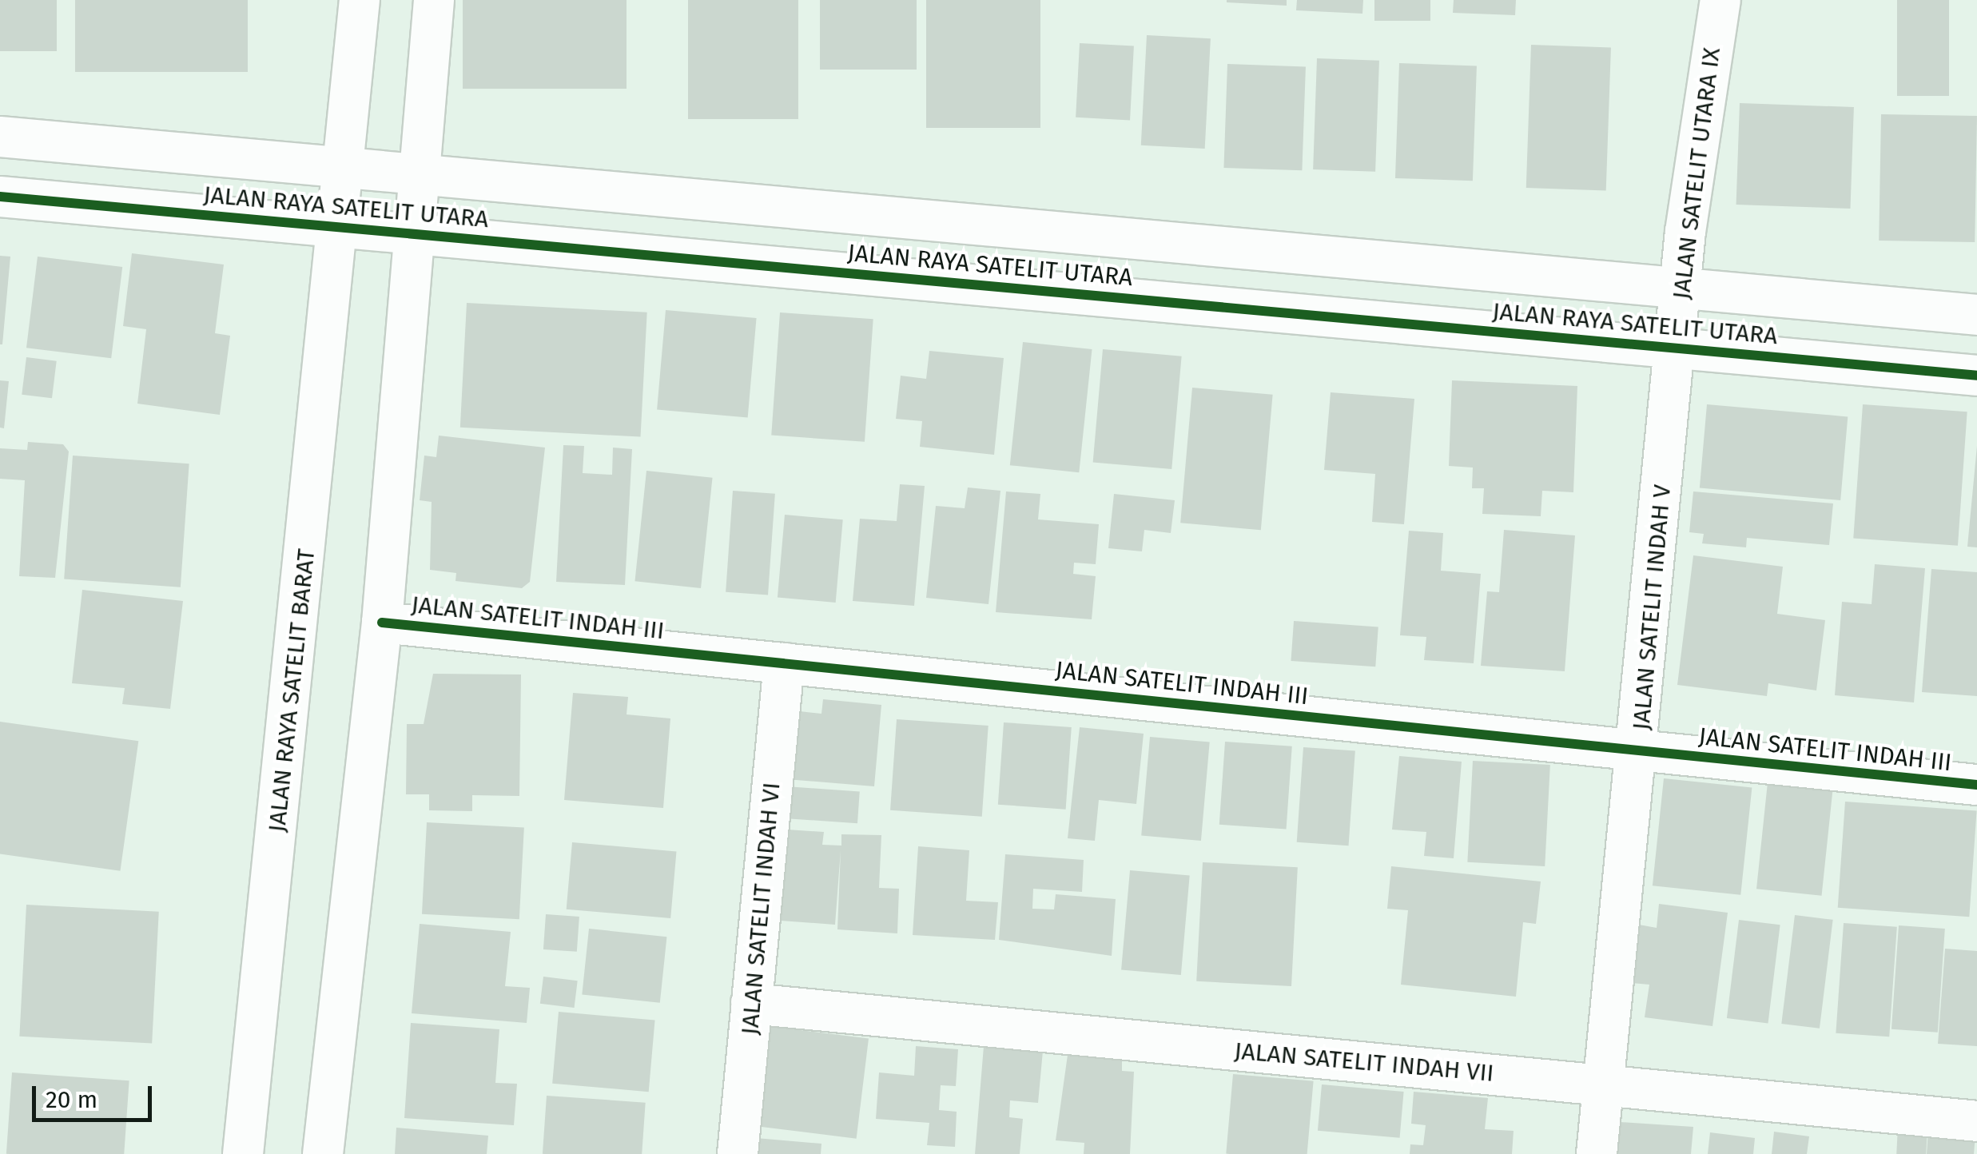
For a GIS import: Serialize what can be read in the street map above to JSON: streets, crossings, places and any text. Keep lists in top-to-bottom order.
{
  "streets": {
    "street": [
      "JALAN SATELIT UTARA IX",
      "JALAN RAYA SATELIT UTARA",
      "JALAN SATELIT INDAH V",
      "JALAN SATELIT INDAH III",
      "JALAN RAYA SATELIT BARAT",
      "JALAN SATELIT INDAH VI",
      "JALAN SATELIT INDAH VII"
    ]
  },
  "crossings": [
    ["JALAN SATELIT UTARA IX", "JALAN RAYA SATELIT UTARA"],
    ["JALAN SATELIT UTARA IX", "JALAN SATELIT INDAH V"],
    ["JALAN RAYA SATELIT UTARA", "JALAN SATELIT INDAH V"],
    ["JALAN RAYA SATELIT UTARA", "JALAN RAYA SATELIT BARAT"],
    ["JALAN SATELIT INDAH V", "JALAN SATELIT INDAH III"],
    ["JALAN SATELIT INDAH V", "JALAN SATELIT INDAH VII"],
    ["JALAN SATELIT INDAH III", "JALAN SATELIT INDAH VI"],
    ["JALAN SATELIT INDAH VI", "JALAN SATELIT INDAH VII"]
  ],
  "scale_bar": "20 m"
}
